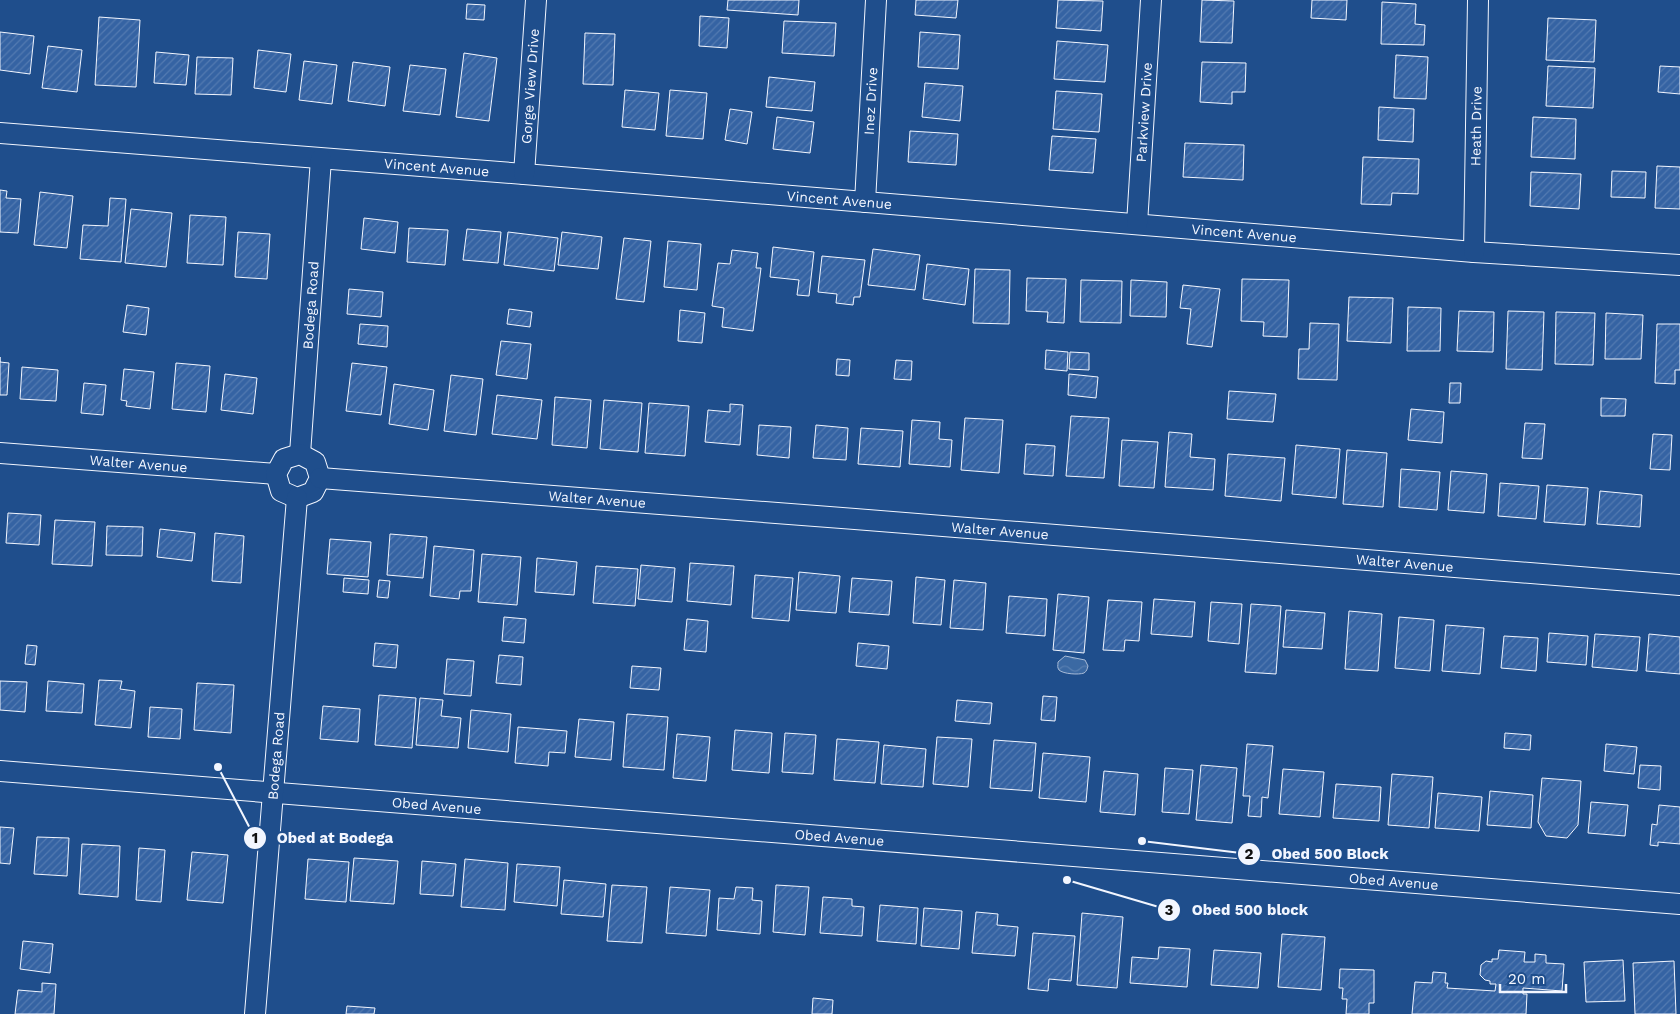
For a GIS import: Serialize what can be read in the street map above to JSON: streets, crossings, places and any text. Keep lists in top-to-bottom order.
{
  "streets": {
    "street": [
      "Gorge View Drive",
      "Inez Drive",
      "Parkview Drive",
      "Heath Drive",
      "Vincent Avenue",
      "Bodega Road",
      "Walter Avenue",
      "Obed Avenue"
    ]
  },
  "crossings": [
    ["Gorge View Drive", "Vincent Avenue"],
    ["Inez Drive", "Vincent Avenue"],
    ["Parkview Drive", "Vincent Avenue"],
    ["Heath Drive", "Vincent Avenue"],
    ["Vincent Avenue", "Bodega Road"],
    ["Bodega Road", "Walter Avenue"],
    ["Bodega Road", "Obed Avenue"]
  ],
  "places": ["Obed at Bodega", "Obed 500 Block", "Obed 500 block"],
  "scale_bar": "20 m"
}
